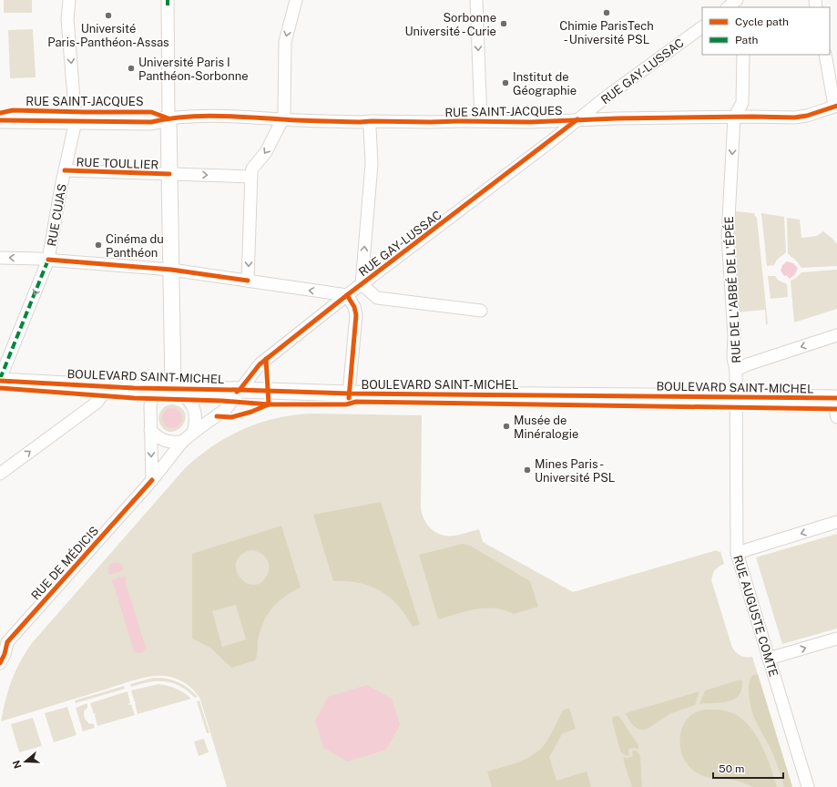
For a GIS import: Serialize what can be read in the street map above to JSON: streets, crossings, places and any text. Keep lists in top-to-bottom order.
{
  "streets": {
    "main road": ["RUE SAINT-JACQUES", "BOULEVARD SAINT-MICHEL"],
    "street": [
      "RUE GAY-LUSSAC",
      "RUE TOULLIER",
      "RUE CUJAS",
      "RUE DE L'ABBÉ DE L'ÉPÉE",
      "RUE DE MÉDICIS",
      "RUE AUGUSTE COMTE"
    ]
  },
  "crossings": [
    ["RUE GAY-LUSSAC", "RUE SAINT-JACQUES"],
    ["RUE GAY-LUSSAC", "BOULEVARD SAINT-MICHEL"],
    ["RUE GAY-LUSSAC", "RUE DE MÉDICIS"],
    ["RUE SAINT-JACQUES", "RUE CUJAS"],
    ["RUE SAINT-JACQUES", "RUE DE L'ABBÉ DE L'ÉPÉE"],
    ["RUE TOULLIER", "RUE CUJAS"],
    ["RUE CUJAS", "BOULEVARD SAINT-MICHEL"],
    ["RUE DE L'ABBÉ DE L'ÉPÉE", "BOULEVARD SAINT-MICHEL"],
    ["RUE DE L'ABBÉ DE L'ÉPÉE", "RUE AUGUSTE COMTE"],
    ["BOULEVARD SAINT-MICHEL", "RUE DE MÉDICIS"],
    ["BOULEVARD SAINT-MICHEL", "RUE AUGUSTE COMTE"]
  ],
  "one_way": ["RUE DE L'ABBÉ DE L'ÉPÉE"],
  "places": [
    "Chimie ParisTech - Université PSL",
    "Université Paris-Panthéon-Assas",
    "Sorbonne Université - Curie",
    "Université Paris I Panthéon-Sorbonne",
    "Institut de Géographie",
    "Cinéma du Panthéon",
    "Musée de Minéralogie",
    "Mines Paris - Université PSL"
  ],
  "legend": ["Cycle path", "Path"],
  "scale_bar": "50 m",
  "north": "left"
}
